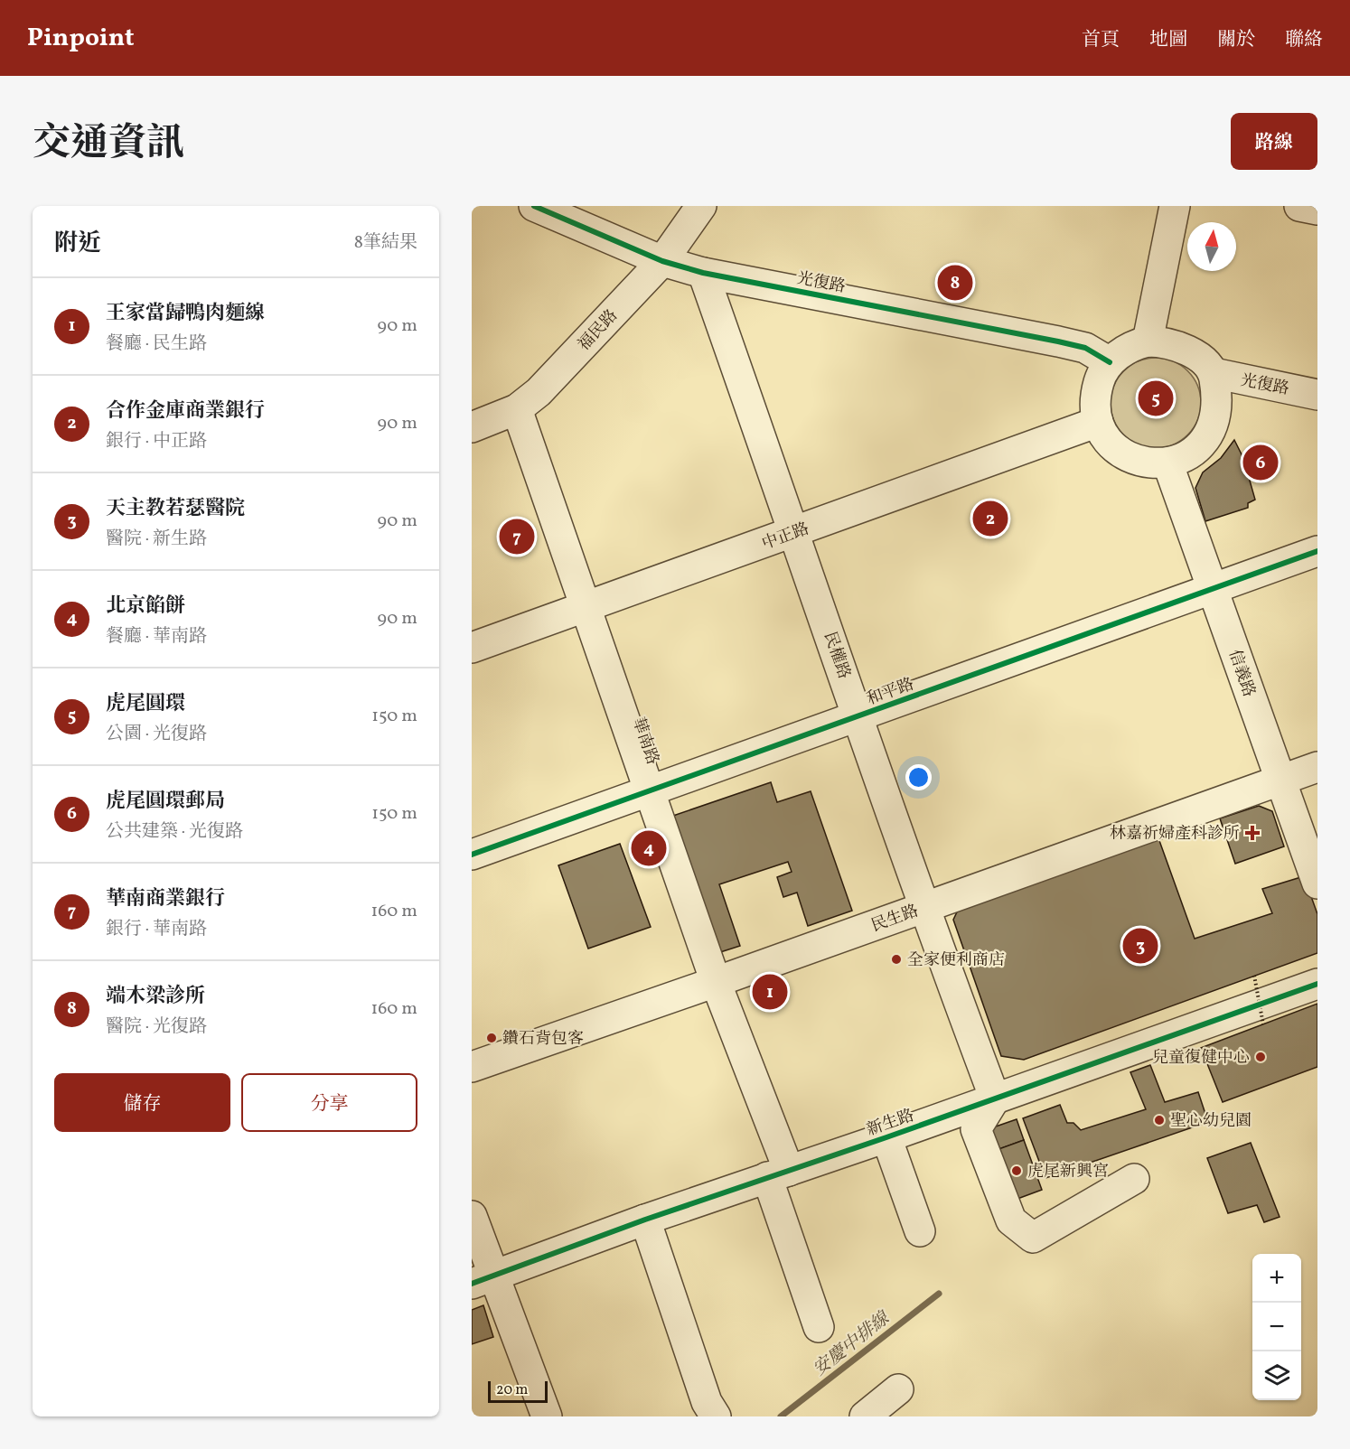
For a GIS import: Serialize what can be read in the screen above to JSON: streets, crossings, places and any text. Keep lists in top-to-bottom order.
{
  "streets": {
    "street": [
      "光復路",
      "福民路",
      "中正路",
      "民權路",
      "信義路",
      "和平路",
      "華南路",
      "民生路",
      "新生路"
    ]
  },
  "crossings": [
    ["光復路", "福民路"],
    ["光復路", "中正路"],
    ["光復路", "民權路"],
    ["光復路", "信義路"],
    ["福民路", "華南路"],
    ["中正路", "民權路"],
    ["中正路", "信義路"],
    ["中正路", "華南路"],
    ["民權路", "和平路"],
    ["民權路", "民生路"],
    ["民權路", "新生路"],
    ["信義路", "和平路"],
    ["信義路", "民生路"],
    ["和平路", "華南路"],
    ["華南路", "民生路"],
    ["華南路", "新生路"]
  ],
  "water": ["安慶中排線"],
  "places": {
    "health": ["林嘉祈婦產科診所"],
    "other": [
      "全家便利商店",
      "鑽石背包客",
      "兒童復健中心",
      "聖心幼兒園",
      "虎尾新興宮"
    ]
  },
  "scale_bar": "20 m",
  "north": "top",
  "page": {
    "header": "Pinpoint",
    "nav": [
      "首頁",
      "地圖",
      "關於",
      "聯絡"
    ],
    "title": "交通資訊",
    "buttons": [
      "路線",
      ["儲存", "分享"]
    ],
    "heading": ["附近", "8筆結果"],
    "pins": [
      "8",
      "5",
      "6",
      "2",
      "7",
      "4",
      "3",
      "1"
    ],
    "list": [
      {
        "mark": "1",
        "name": "王家當歸鴨肉麵線",
        "note": "餐廳 · 民生路",
        "value": "90 m"
      },
      {
        "mark": "2",
        "name": "合作金庫商業銀行",
        "note": "銀行 · 中正路",
        "value": "90 m"
      },
      {
        "mark": "3",
        "name": "天主教若瑟醫院",
        "note": "醫院 · 新生路",
        "value": "90 m"
      },
      {
        "mark": "4",
        "name": "北京餡餅",
        "note": "餐廳 · 華南路",
        "value": "90 m"
      },
      {
        "mark": "5",
        "name": "虎尾圓環",
        "note": "公園 · 光復路",
        "value": "150 m"
      },
      {
        "mark": "6",
        "name": "虎尾圓環郵局",
        "note": "公共建築 · 光復路",
        "value": "150 m"
      },
      {
        "mark": "7",
        "name": "華南商業銀行",
        "note": "銀行 · 華南路",
        "value": "160 m"
      },
      {
        "mark": "8",
        "name": "端木梁診所",
        "note": "醫院 · 光復路",
        "value": "160 m"
      }
    ],
    "map_buttons": ["+", "−"],
    "scale": "20 m"
  }
}
